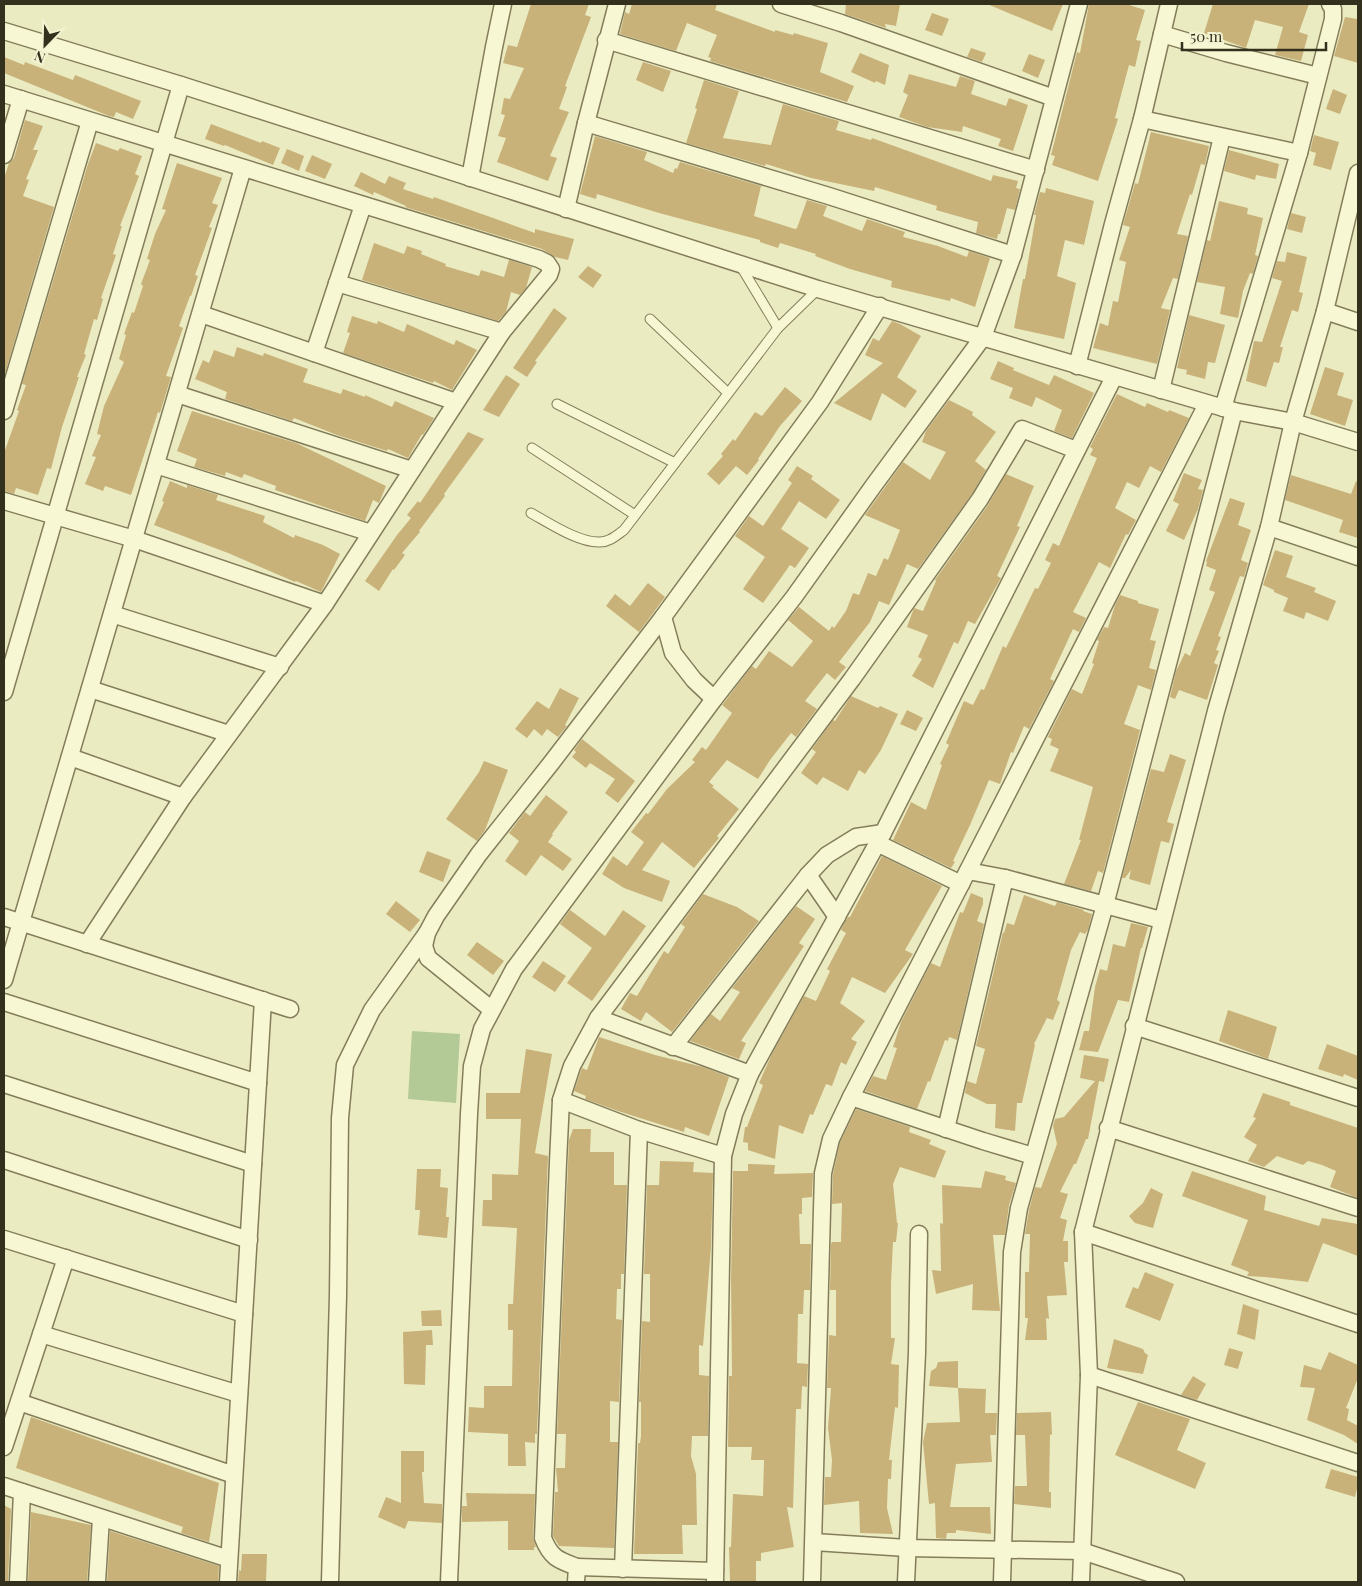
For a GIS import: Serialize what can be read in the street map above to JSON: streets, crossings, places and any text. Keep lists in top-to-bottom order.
{
  "scale_bar": "50 m",
  "north": "bottom left"
}
